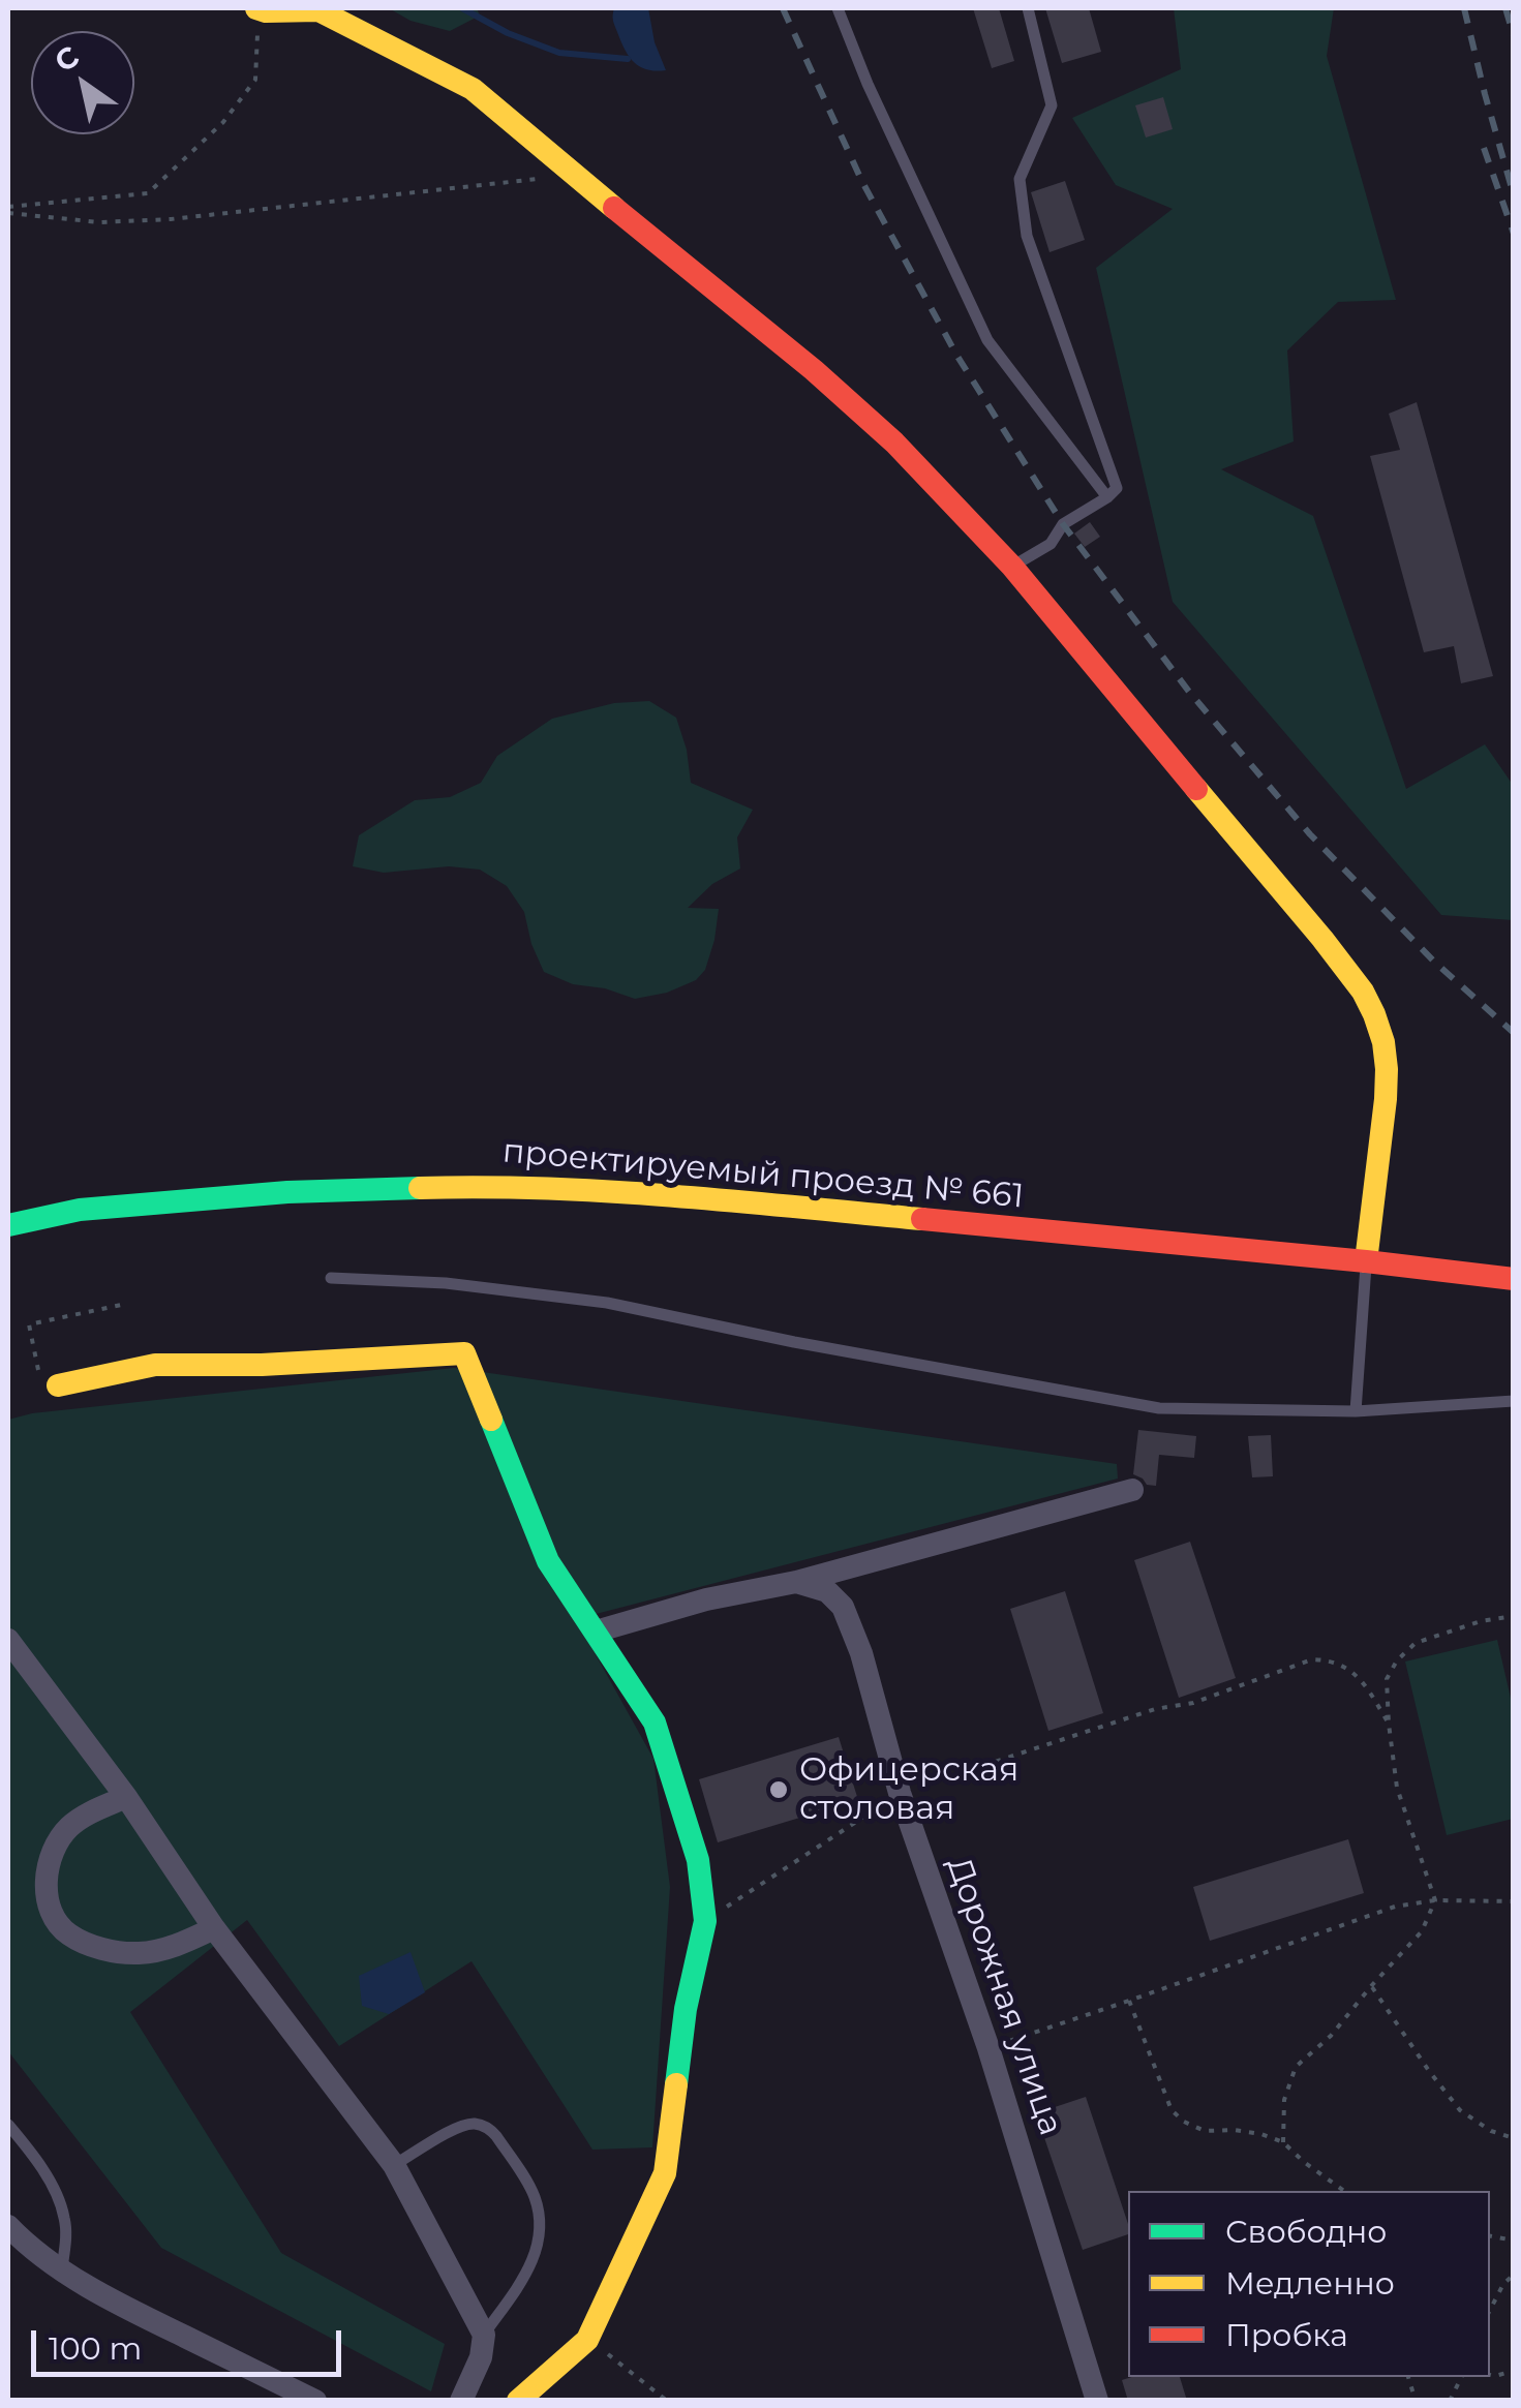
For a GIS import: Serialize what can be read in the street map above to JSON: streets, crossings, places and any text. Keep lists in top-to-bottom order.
{
  "streets": {
    "street": ["проектируемый проезд № 661", "Дорожная улица"]
  },
  "places": ["Офицерская столовая"],
  "legend": ["Свободно", "Медленно", "Пробка"],
  "scale_bar": "100 m",
  "north": "top left"
}
